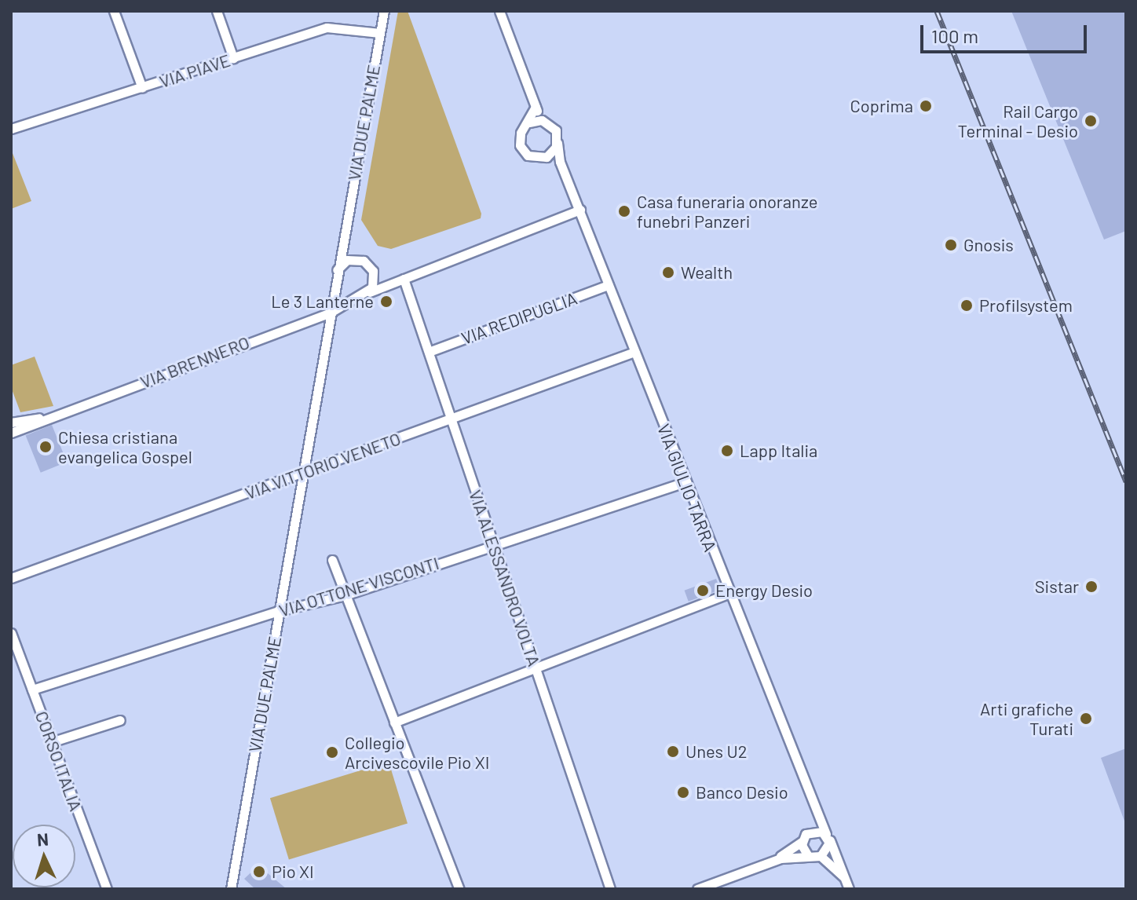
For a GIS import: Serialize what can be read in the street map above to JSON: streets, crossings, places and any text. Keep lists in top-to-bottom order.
{
  "streets": {
    "street": [
      "VIA PIAVE",
      "VIA DUE PALME",
      "VIA REDIPUGLIA",
      "VIA BRENNERO",
      "VIA VITTORIO VENETO",
      "VIA GIULIO TARRA",
      "VIA ALESSANDRO VOLTA",
      "VIA OTTONE VISCONTI",
      "CORSO ITALIA"
    ]
  },
  "crossings": [
    ["VIA PIAVE", "VIA DUE PALME"],
    ["VIA DUE PALME", "VIA BRENNERO"],
    ["VIA DUE PALME", "VIA VITTORIO VENETO"],
    ["VIA DUE PALME", "VIA OTTONE VISCONTI"],
    ["VIA REDIPUGLIA", "VIA GIULIO TARRA"],
    ["VIA REDIPUGLIA", "VIA ALESSANDRO VOLTA"],
    ["VIA VITTORIO VENETO", "VIA GIULIO TARRA"],
    ["VIA VITTORIO VENETO", "VIA ALESSANDRO VOLTA"],
    ["VIA GIULIO TARRA", "VIA OTTONE VISCONTI"],
    ["VIA ALESSANDRO VOLTA", "VIA OTTONE VISCONTI"],
    ["VIA OTTONE VISCONTI", "CORSO ITALIA"]
  ],
  "places": [
    "Coprima",
    "Rail Cargo Terminal - Desio",
    "Casa funeraria onoranze funebri Panzeri",
    "Gnosis",
    "Wealth",
    "Le 3 Lanterne",
    "Profilsystem",
    "Chiesa cristiana evangelica Gospel",
    "Lapp Italia",
    "Sistar",
    "Energy Desio",
    "Arti grafiche Turati",
    "Unes U2",
    "Collegio Arcivescovile Pio XI",
    "Banco Desio",
    "Pio XI"
  ],
  "scale_bar": "100 m",
  "north": "top"
}
